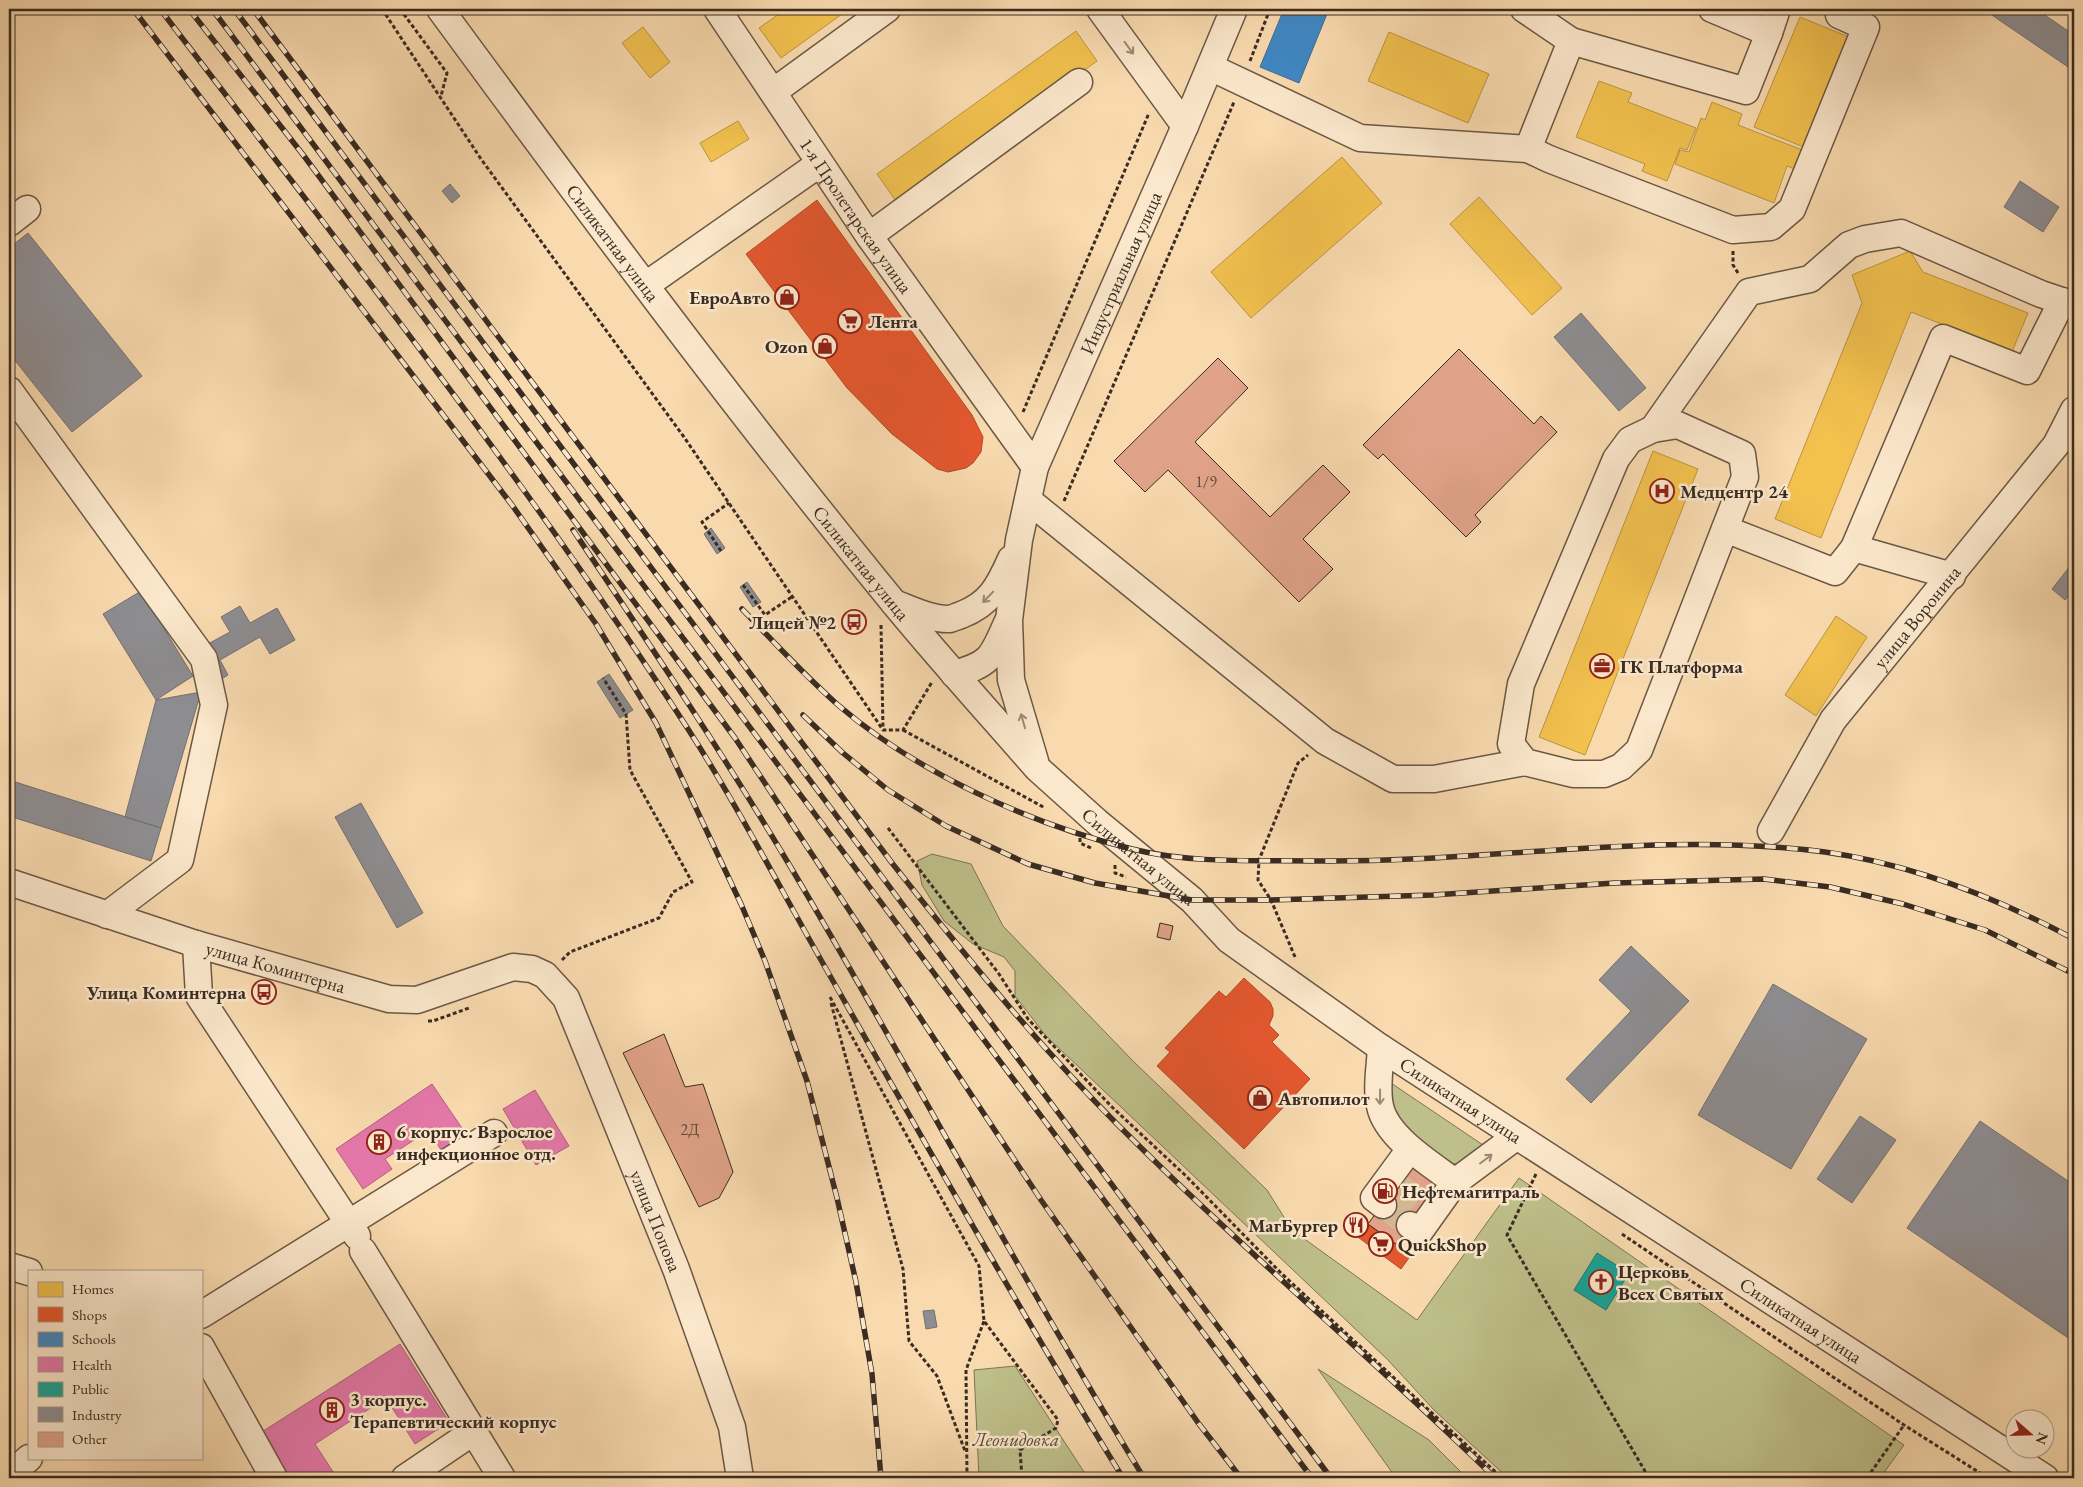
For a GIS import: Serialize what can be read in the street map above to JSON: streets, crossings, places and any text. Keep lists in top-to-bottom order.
{
  "streets": {
    "street": [
      "1-я Пролетарская улица",
      "Силикатная улица",
      "Индустриальная улица",
      "улица Воронина",
      "улица Коминтерна",
      "улица Попова"
    ]
  },
  "crossings": [
    ["1-я Пролетарская улица", "Индустриальная улица"],
    ["Силикатная улица", "Индустриальная улица"],
    ["улица Коминтерна", "улица Попова"]
  ],
  "parks": ["Леонидовка"],
  "places": {
    "shop": ["ЕвроАвто", "Ozon", "Автопилот"],
    "supermarket": ["Лента", "QuickShop"],
    "hospital": ["Медцентр 24"],
    "bus stop": ["Лицей №2", "Улица Коминтерна"],
    "office": ["ГК Платформа"],
    "building": ["6 корпус. Взрослое инфекционное отд.", "3 корпус. Терапевтический корпус"],
    "fuel station": ["Нефтемагитраль"],
    "restaurant": ["МагБургер"],
    "church": ["Церковь Всех Святых"]
  },
  "house_numbers": ["1/9", "2Д"],
  "legend": [
    "Homes",
    "Shops",
    "Schools",
    "Health",
    "Public",
    "Industry",
    "Other"
  ],
  "north": "right"
}
